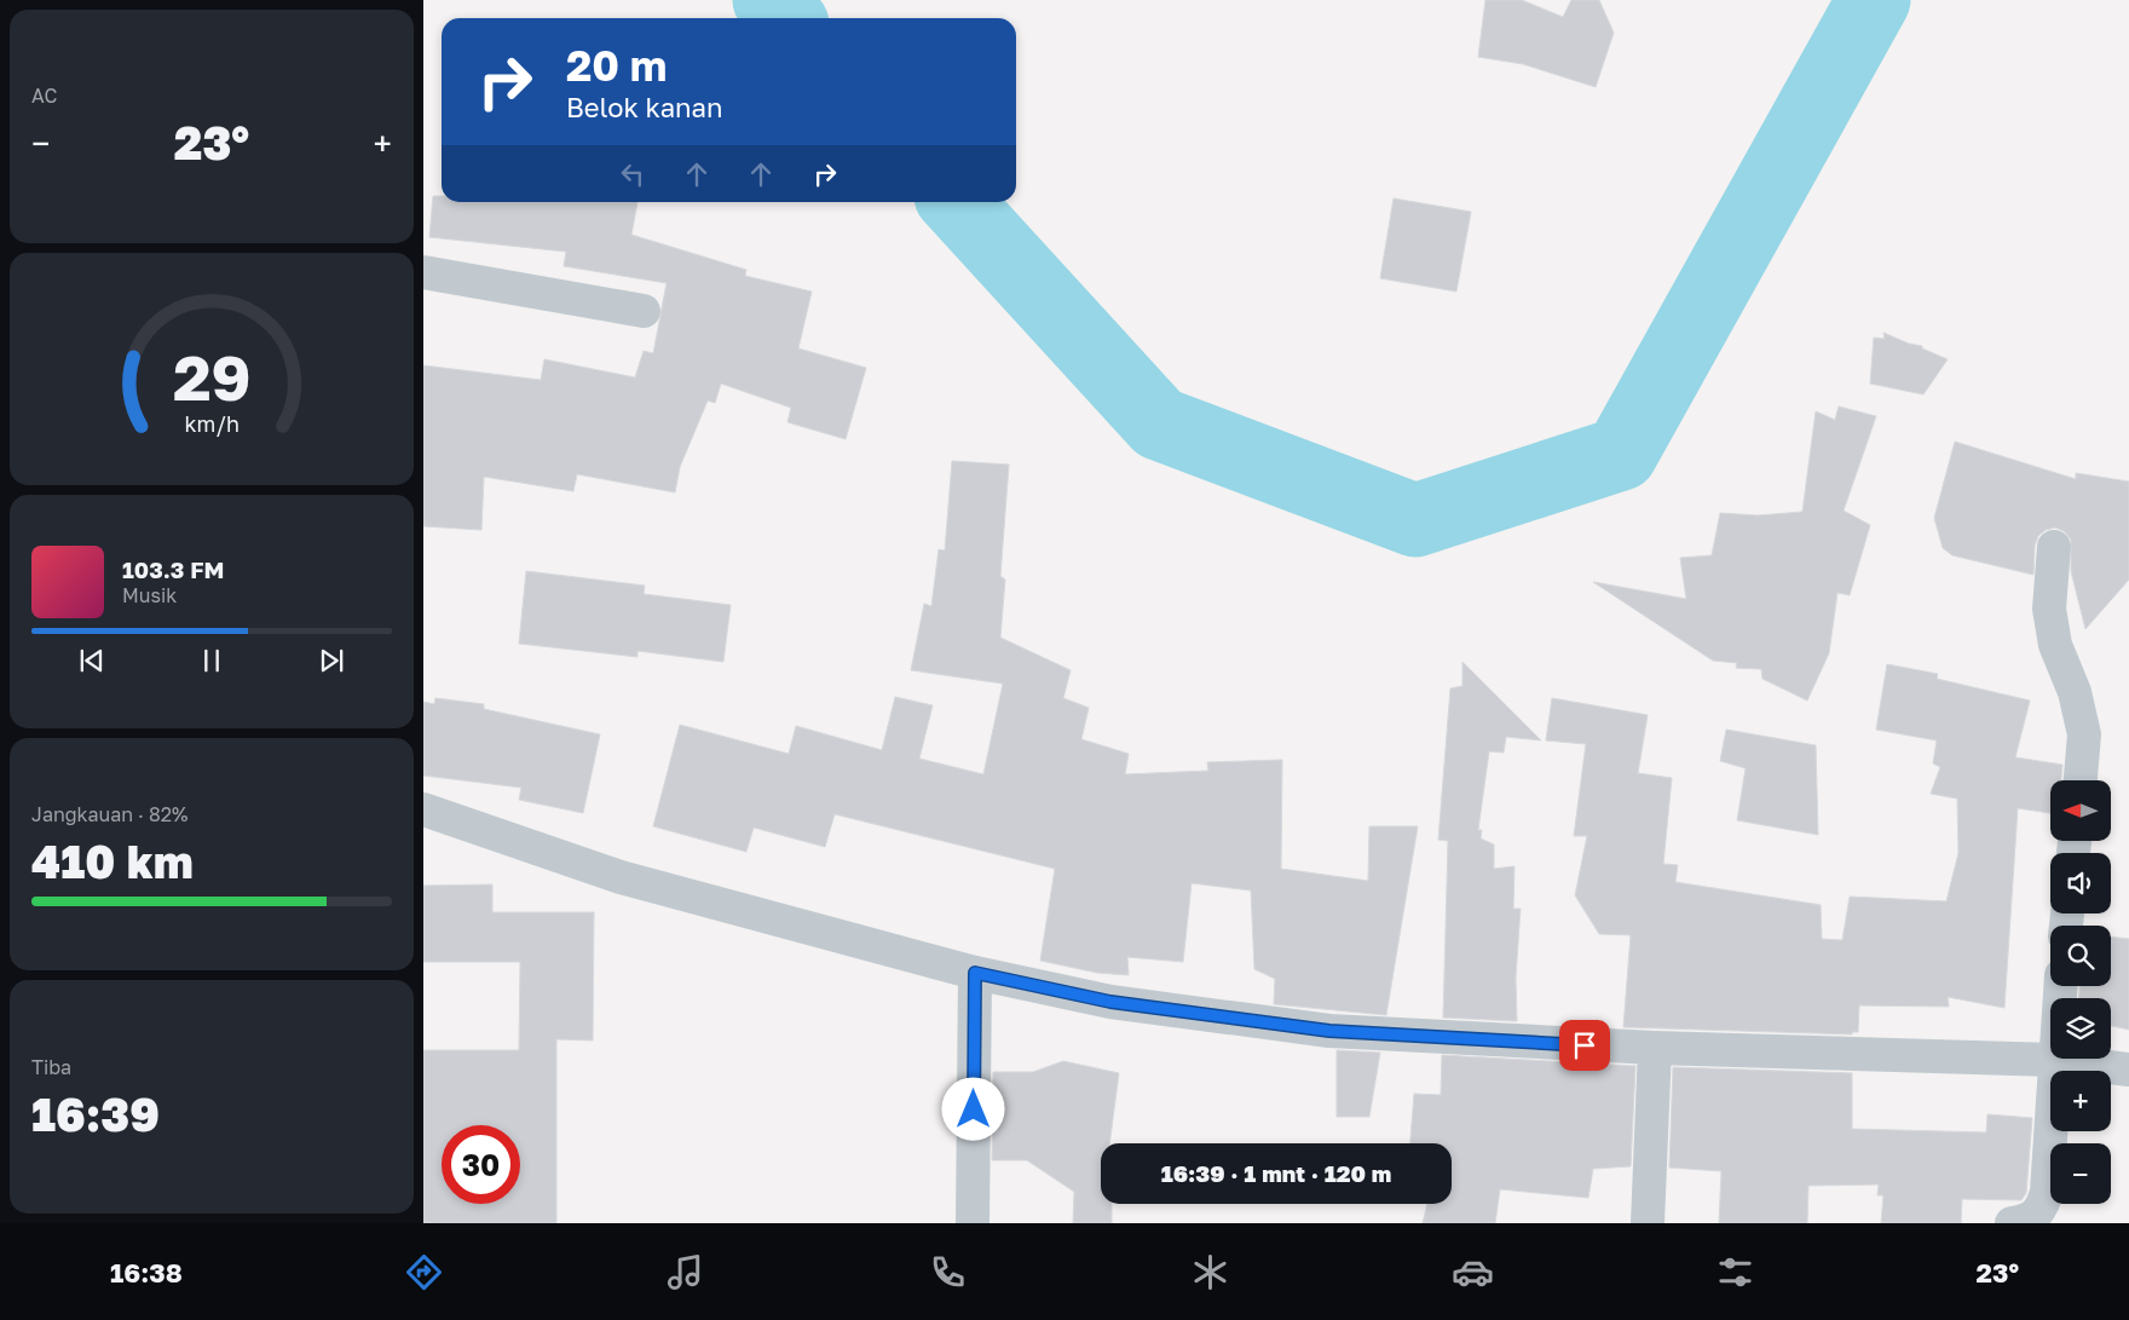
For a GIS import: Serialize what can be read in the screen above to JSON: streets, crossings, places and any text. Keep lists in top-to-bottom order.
{
  "north": "left",
  "page": {
    "tile": [
      "AC",
      ["Jangkauan · 82%", "410 km"],
      ["Tiba", "16:39"]
    ],
    "turn": ["20 m", "Belok kanan"],
    "heat": ["−", "23°", "+"],
    "song": ["103.3 FM", "Musik"],
    "map_buttons": ["+", "−"],
    "limit": "30",
    "trip": "16:39 · 1 mnt · 120 m",
    "tabs": ["16:38", "23°"],
    "gauge": ["29", "km/h"]
  }
}
